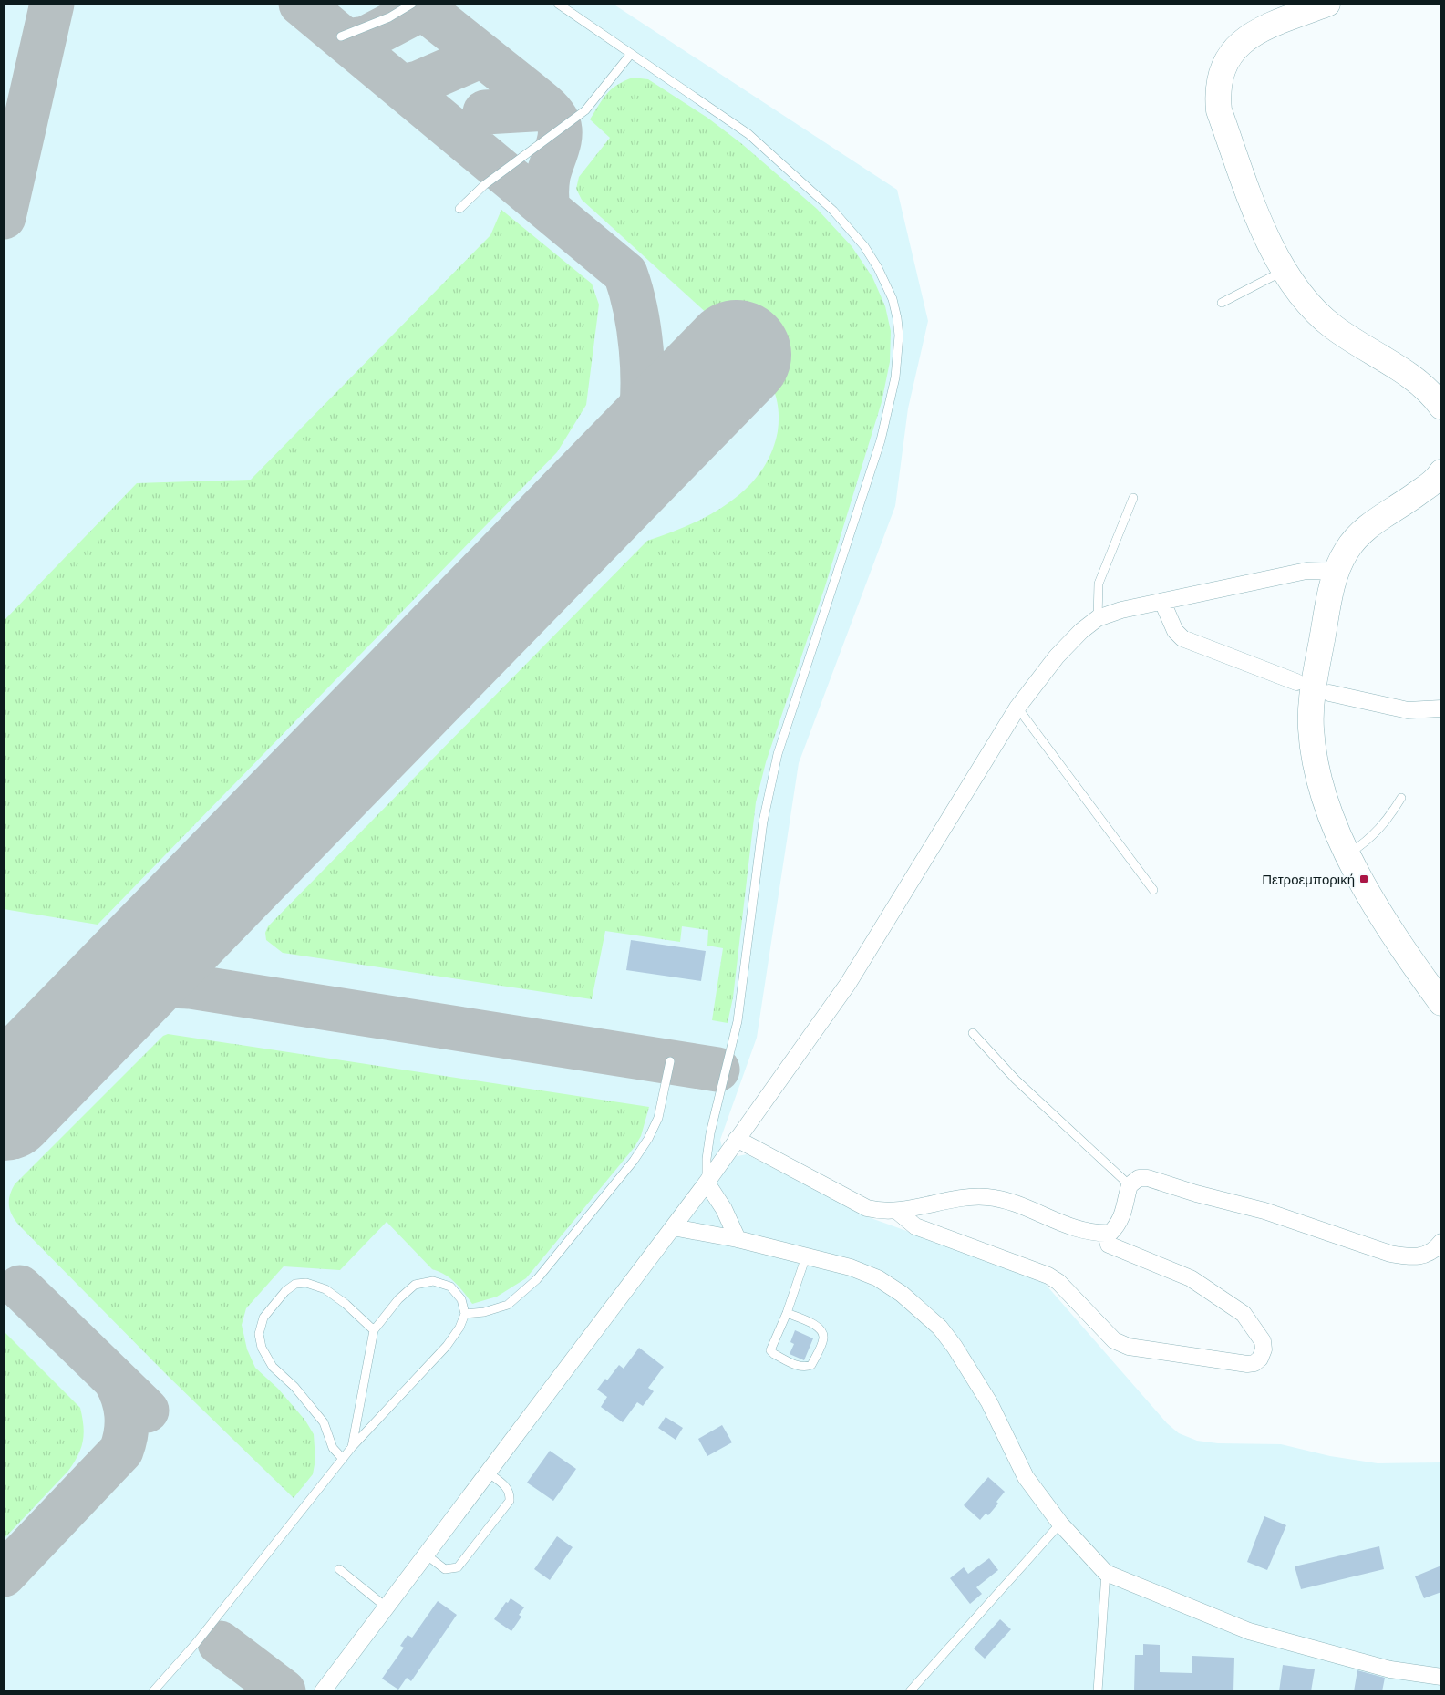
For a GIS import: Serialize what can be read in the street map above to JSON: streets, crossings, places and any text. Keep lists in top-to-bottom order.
{
  "places": {
    "transit": ["Πετροεμπορική"]
  }
}
